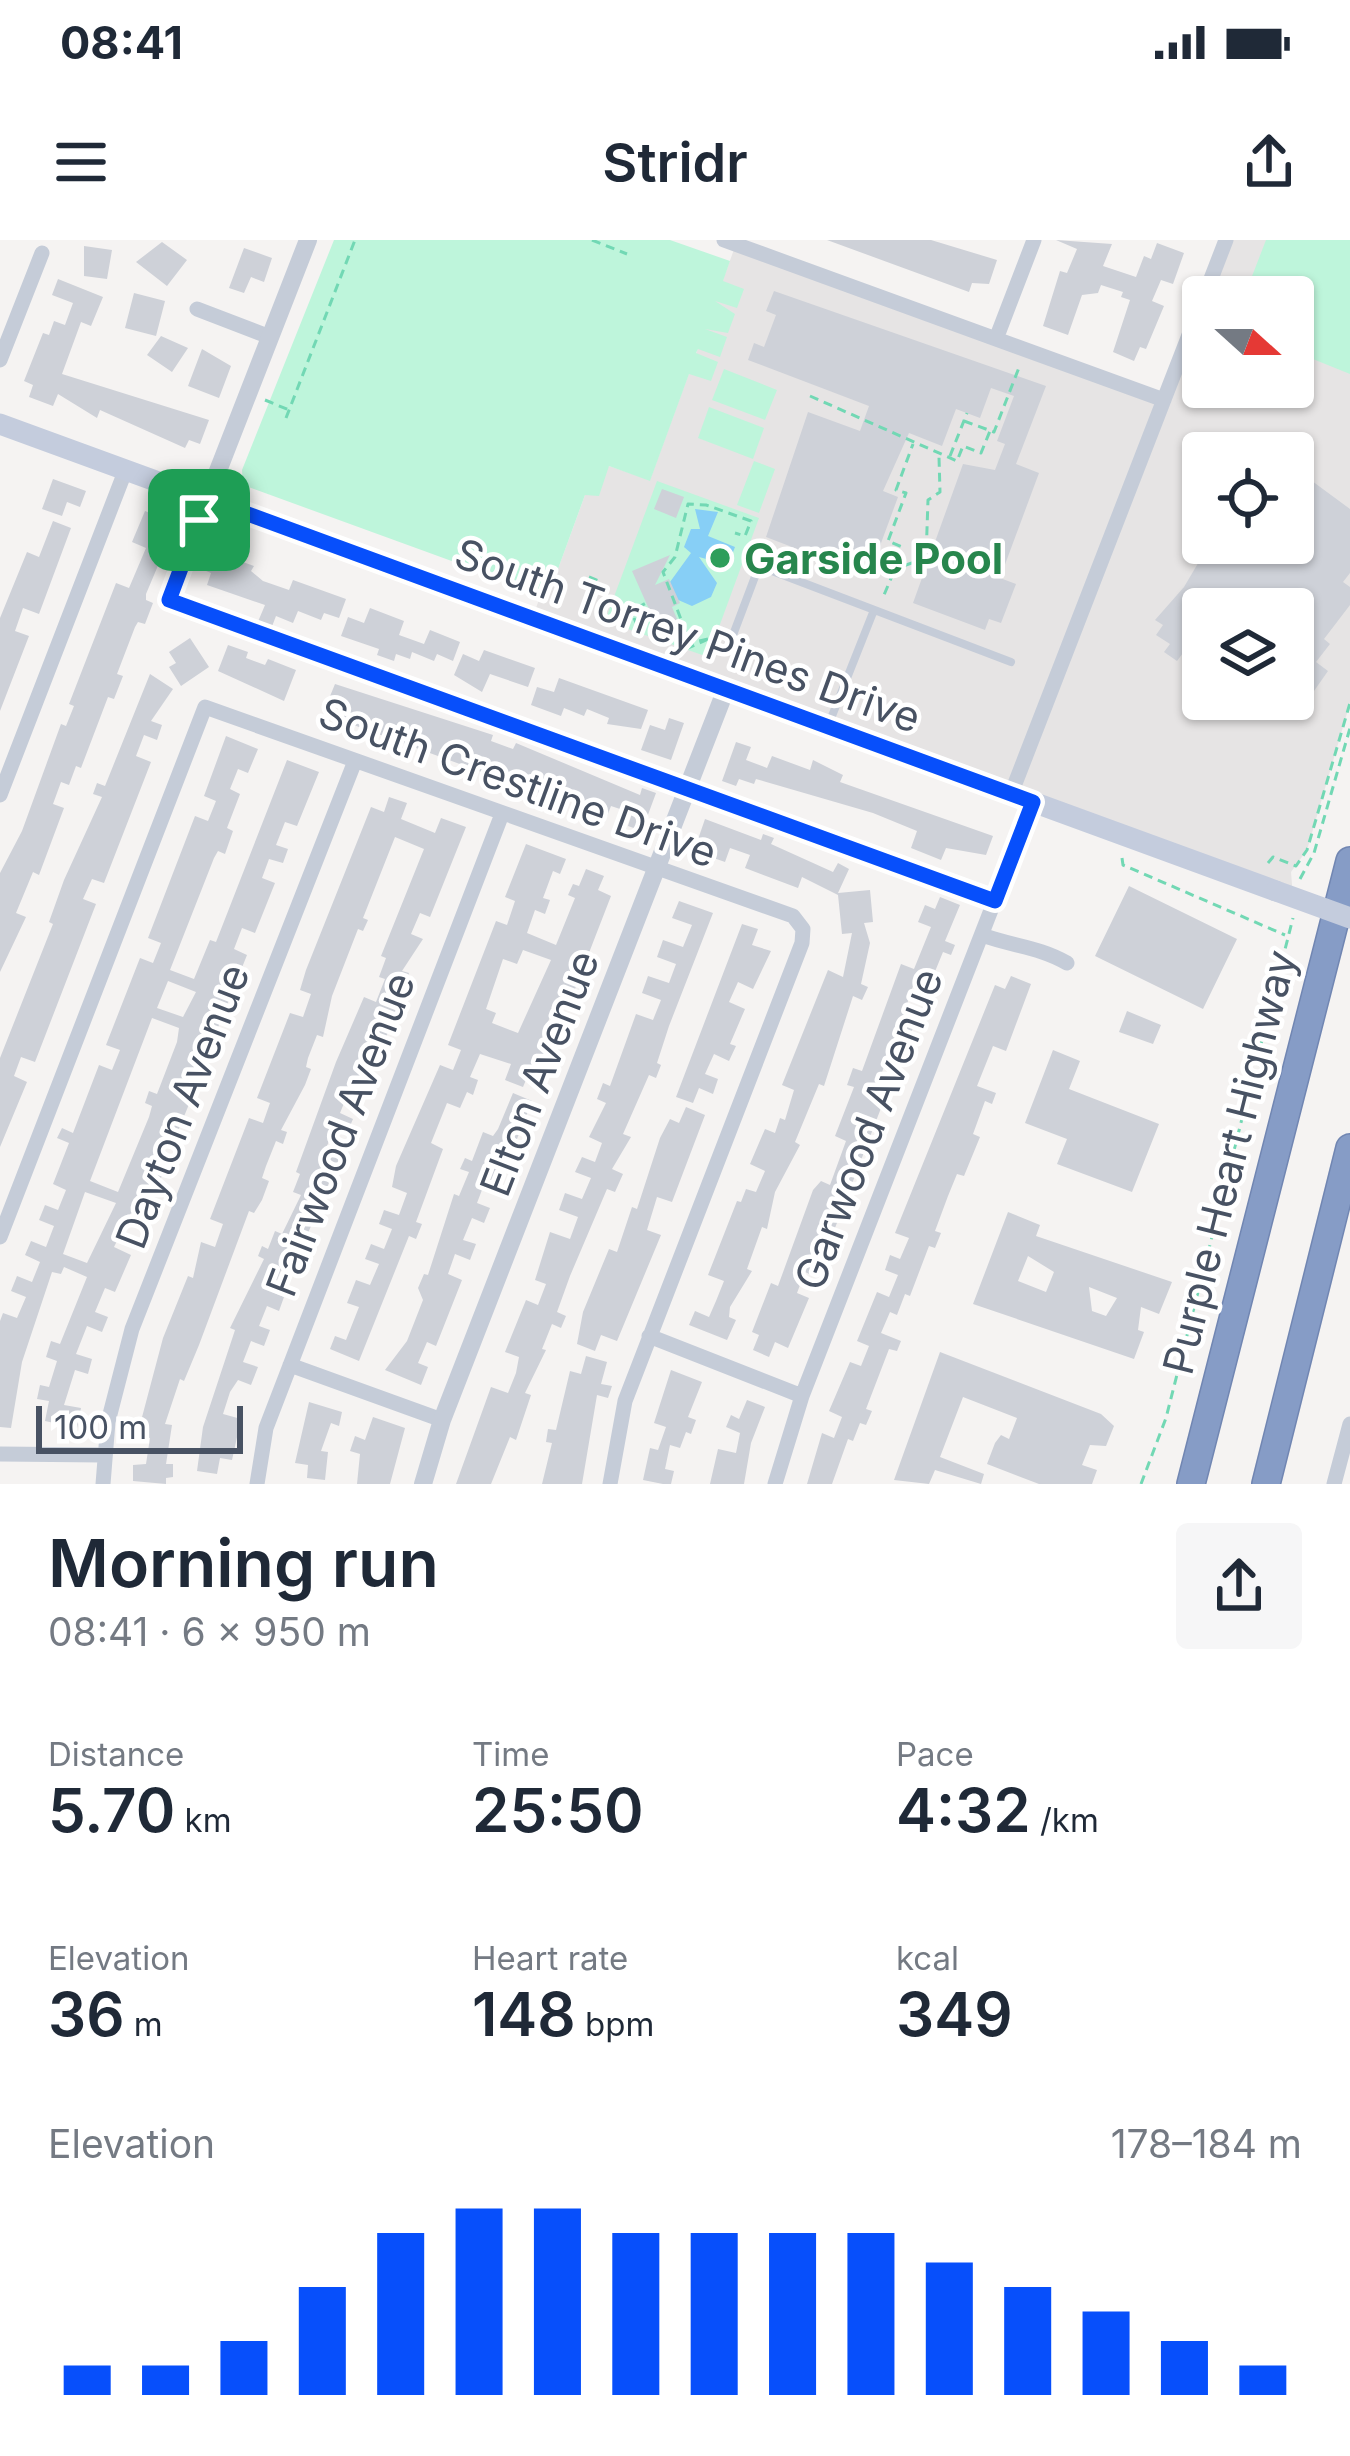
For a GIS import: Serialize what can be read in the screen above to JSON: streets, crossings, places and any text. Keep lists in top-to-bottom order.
{
  "streets": {
    "highway": ["Purple Heart Highway"],
    "main road": ["South Torrey Pines Drive"],
    "street": [
      "South Crestline Drive",
      "Elton Avenue",
      "Dayton Avenue",
      "Garwood Avenue",
      "Fairwood Avenue"
    ]
  },
  "crossings": [
    ["South Torrey Pines Drive", "Elton Avenue"],
    ["South Torrey Pines Drive", "Garwood Avenue"],
    ["South Crestline Drive", "Elton Avenue"],
    ["South Crestline Drive", "Dayton Avenue"],
    ["South Crestline Drive", "Fairwood Avenue"]
  ],
  "places": ["Garside Pool"],
  "scale_bar": "100 m",
  "north": "right",
  "page": {
    "status": "08:41",
    "header": "Stridr",
    "scale": "100 m",
    "heading": ["Morning run", "08:41 · 6 × 950 m"],
    "stats": [
      ["Distance", "5.70 km"],
      ["Time", "25:50"],
      ["Pace", "4:32 /km"],
      ["Elevation", "36 m"],
      ["Heart rate", "148 bpm"],
      ["kcal", "349"]
    ],
    "chart": ["Elevation", "178–184 m"]
  }
}
